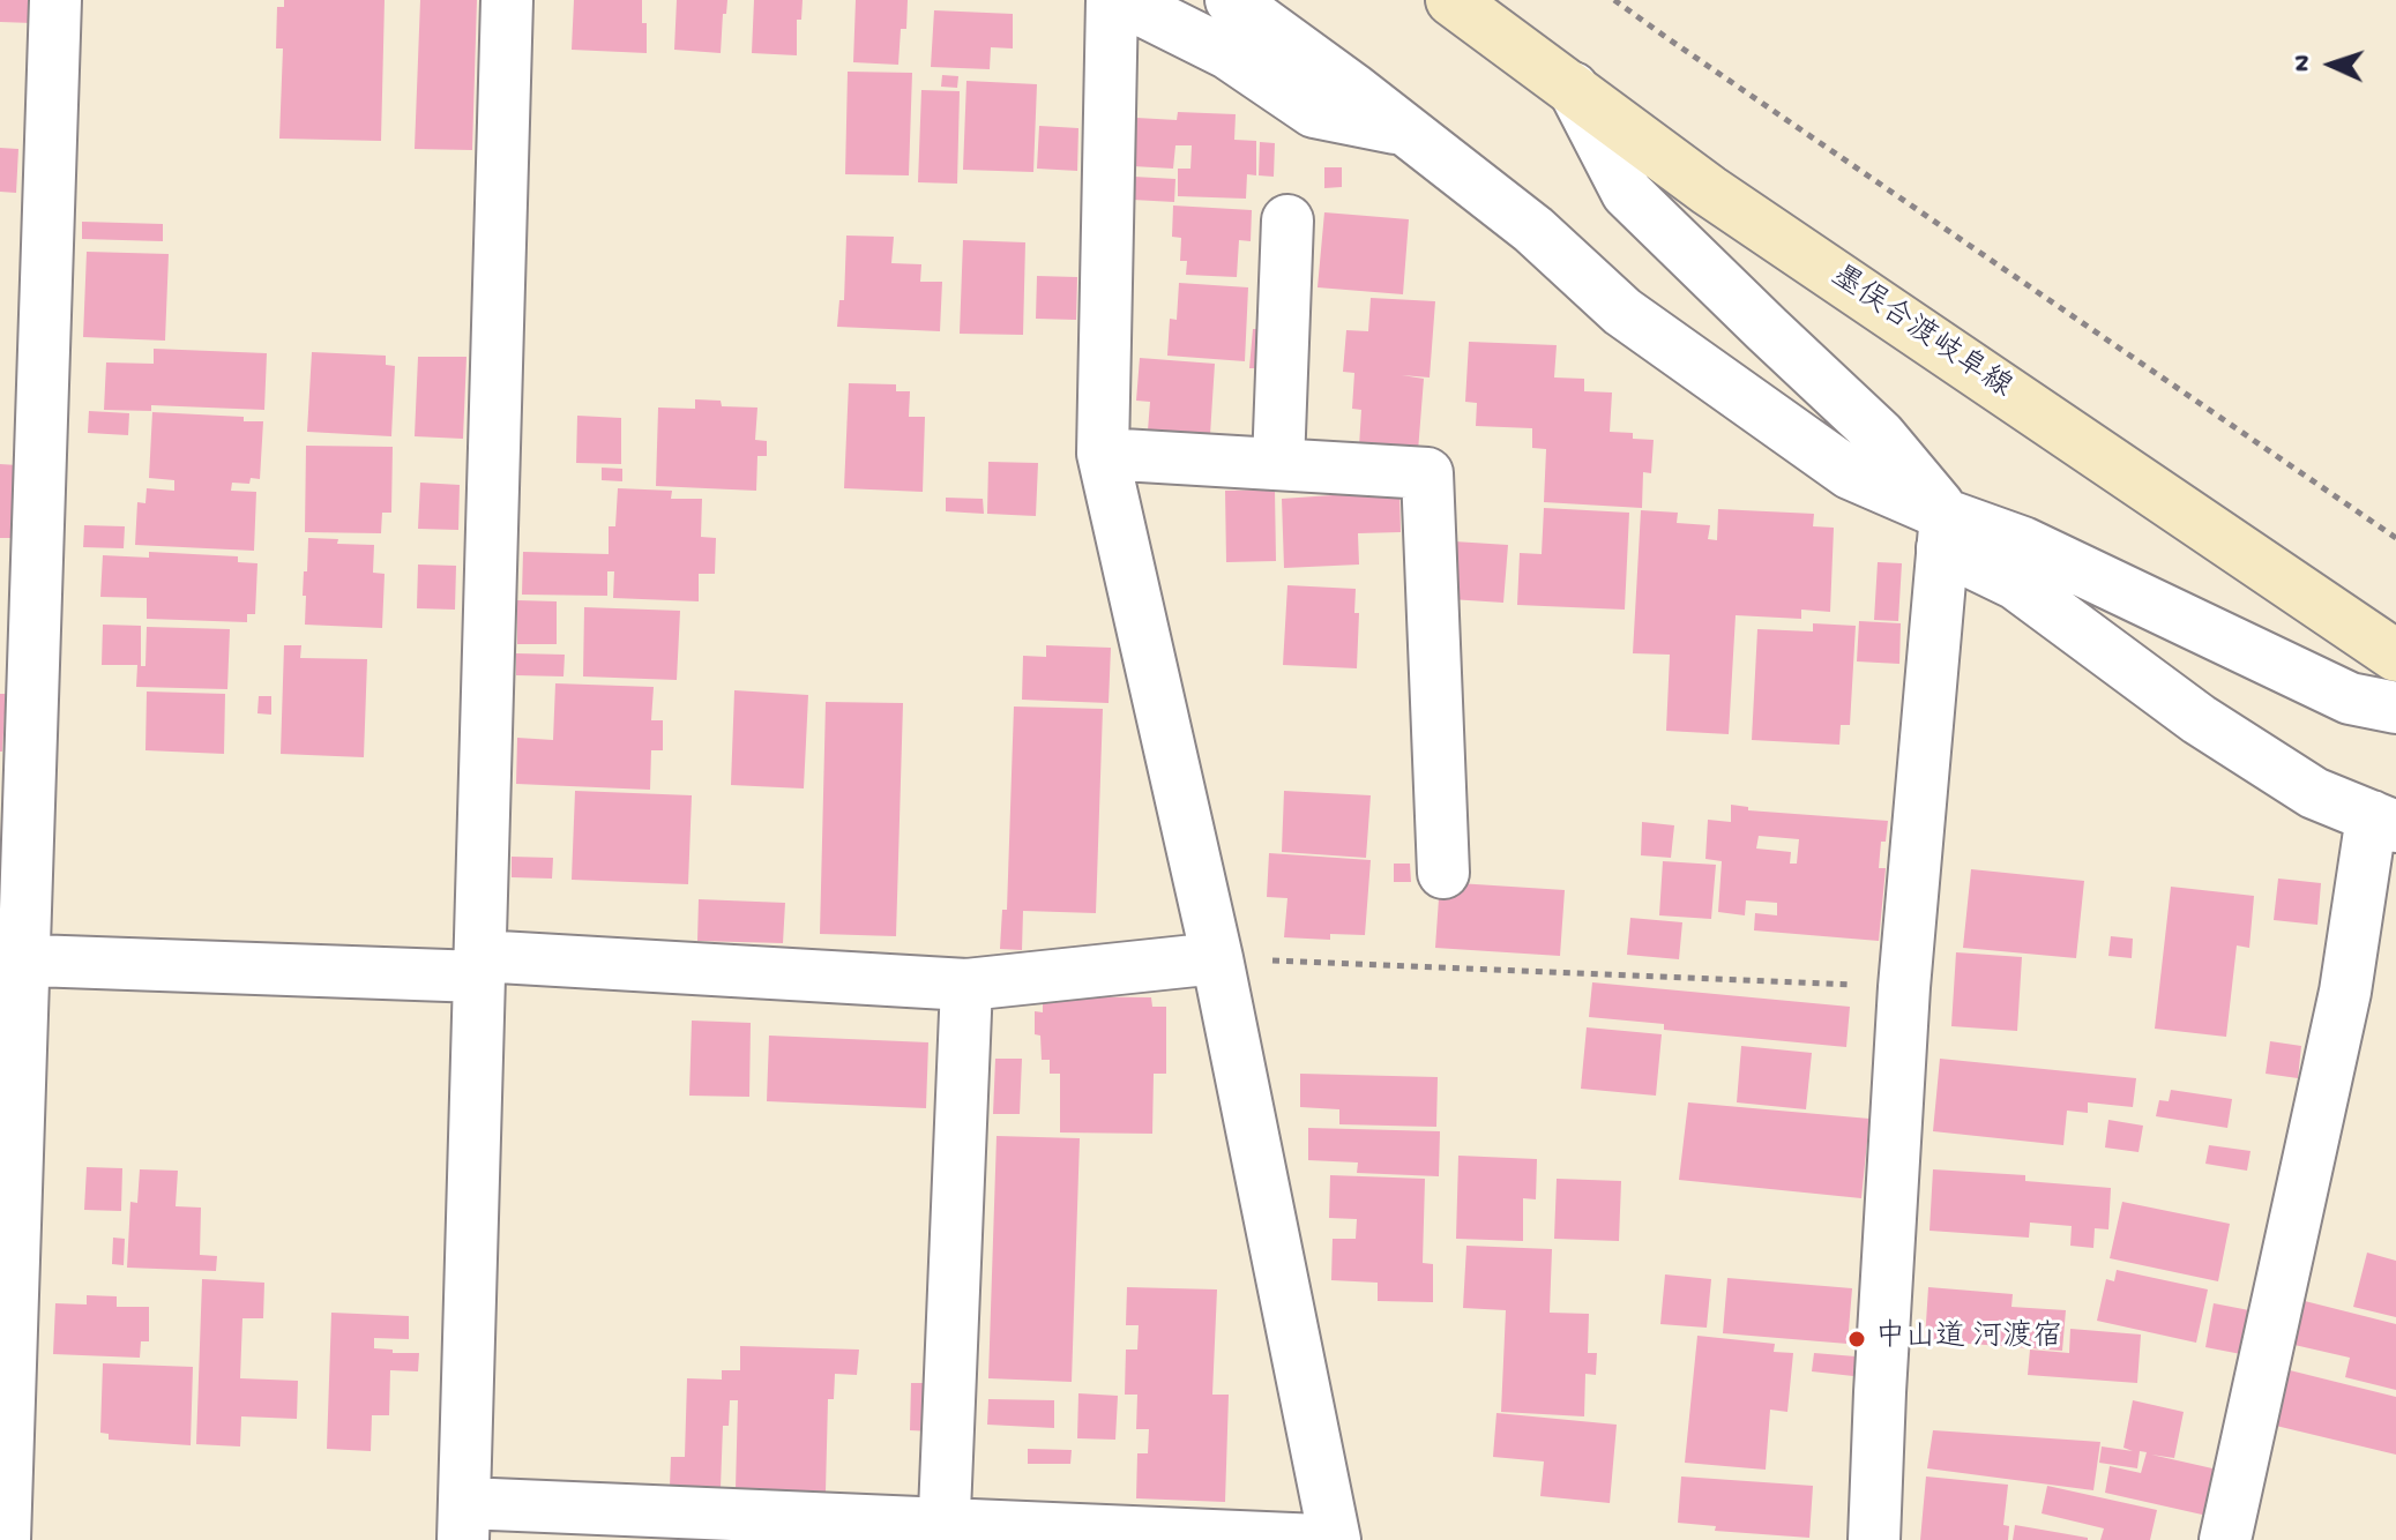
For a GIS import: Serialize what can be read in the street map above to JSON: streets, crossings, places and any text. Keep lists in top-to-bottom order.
{
  "streets": {
    "main road": ["墨俣合渡岐阜線"]
  },
  "places": ["中山道 河渡宿"],
  "north": "left"
}
